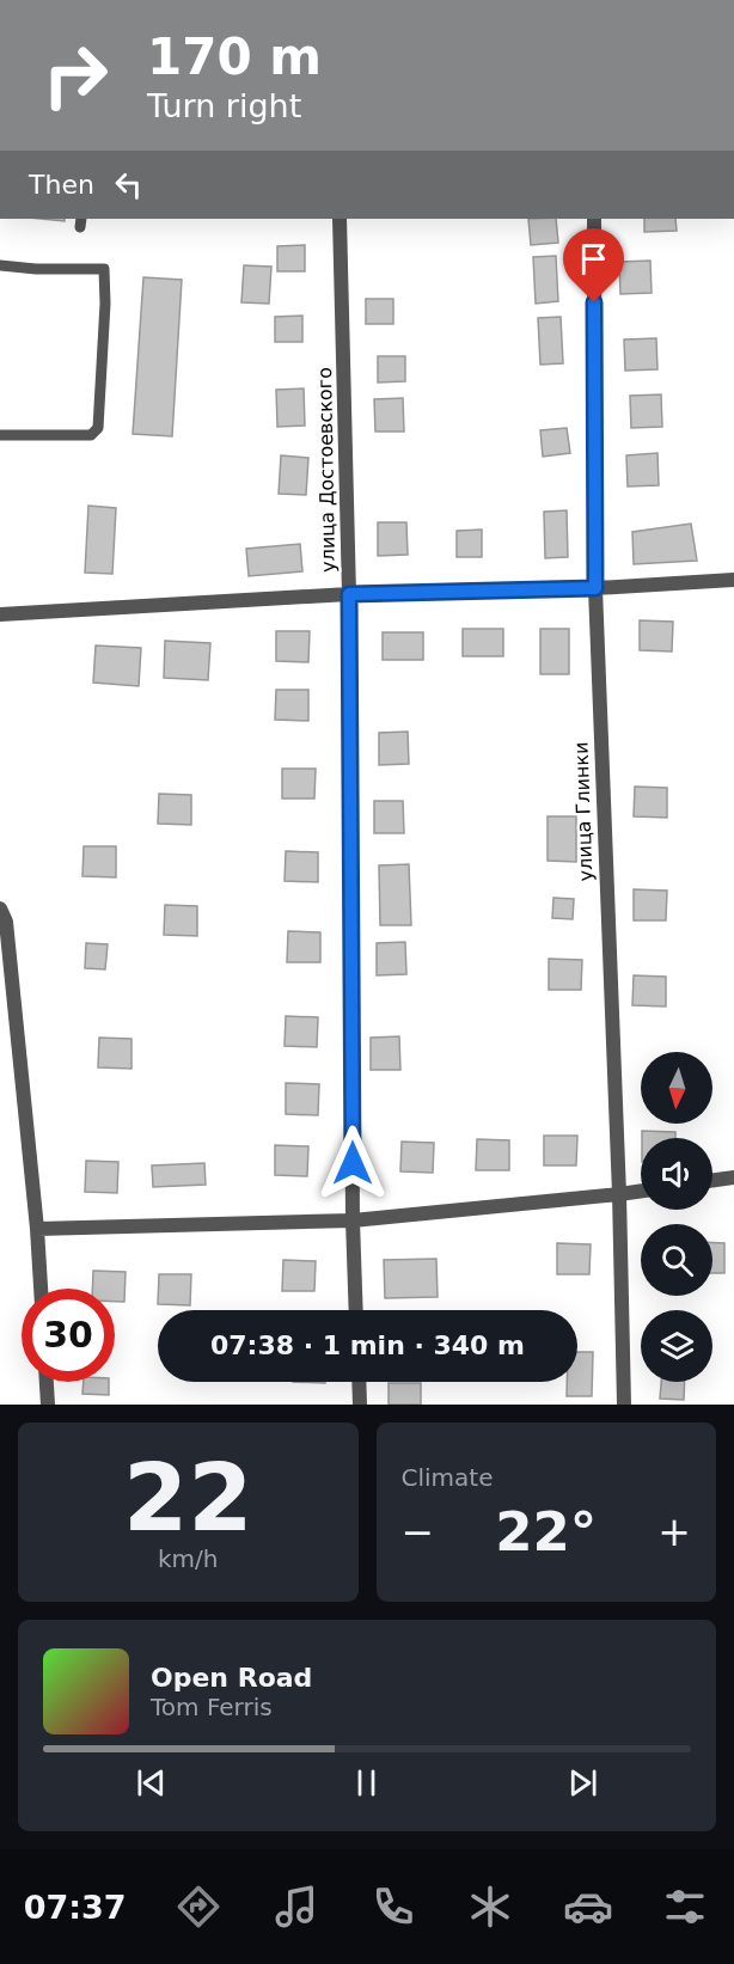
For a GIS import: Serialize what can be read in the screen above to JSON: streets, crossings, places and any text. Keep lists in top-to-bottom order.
{
  "streets": {
    "street": ["улица Достоевского", "улица Глинки"]
  },
  "north": "bottom",
  "page": {
    "turn": ["170 m", "Turn right"],
    "then": "Then",
    "limit": "30",
    "trip": "07:38 · 1 min · 340 m",
    "tile": [
      ["22", "km/h"],
      "Climate"
    ],
    "heat": ["−", "22°", "+"],
    "song": ["Open Road", "Tom Ferris"],
    "tabs": "07:37"
  }
}
